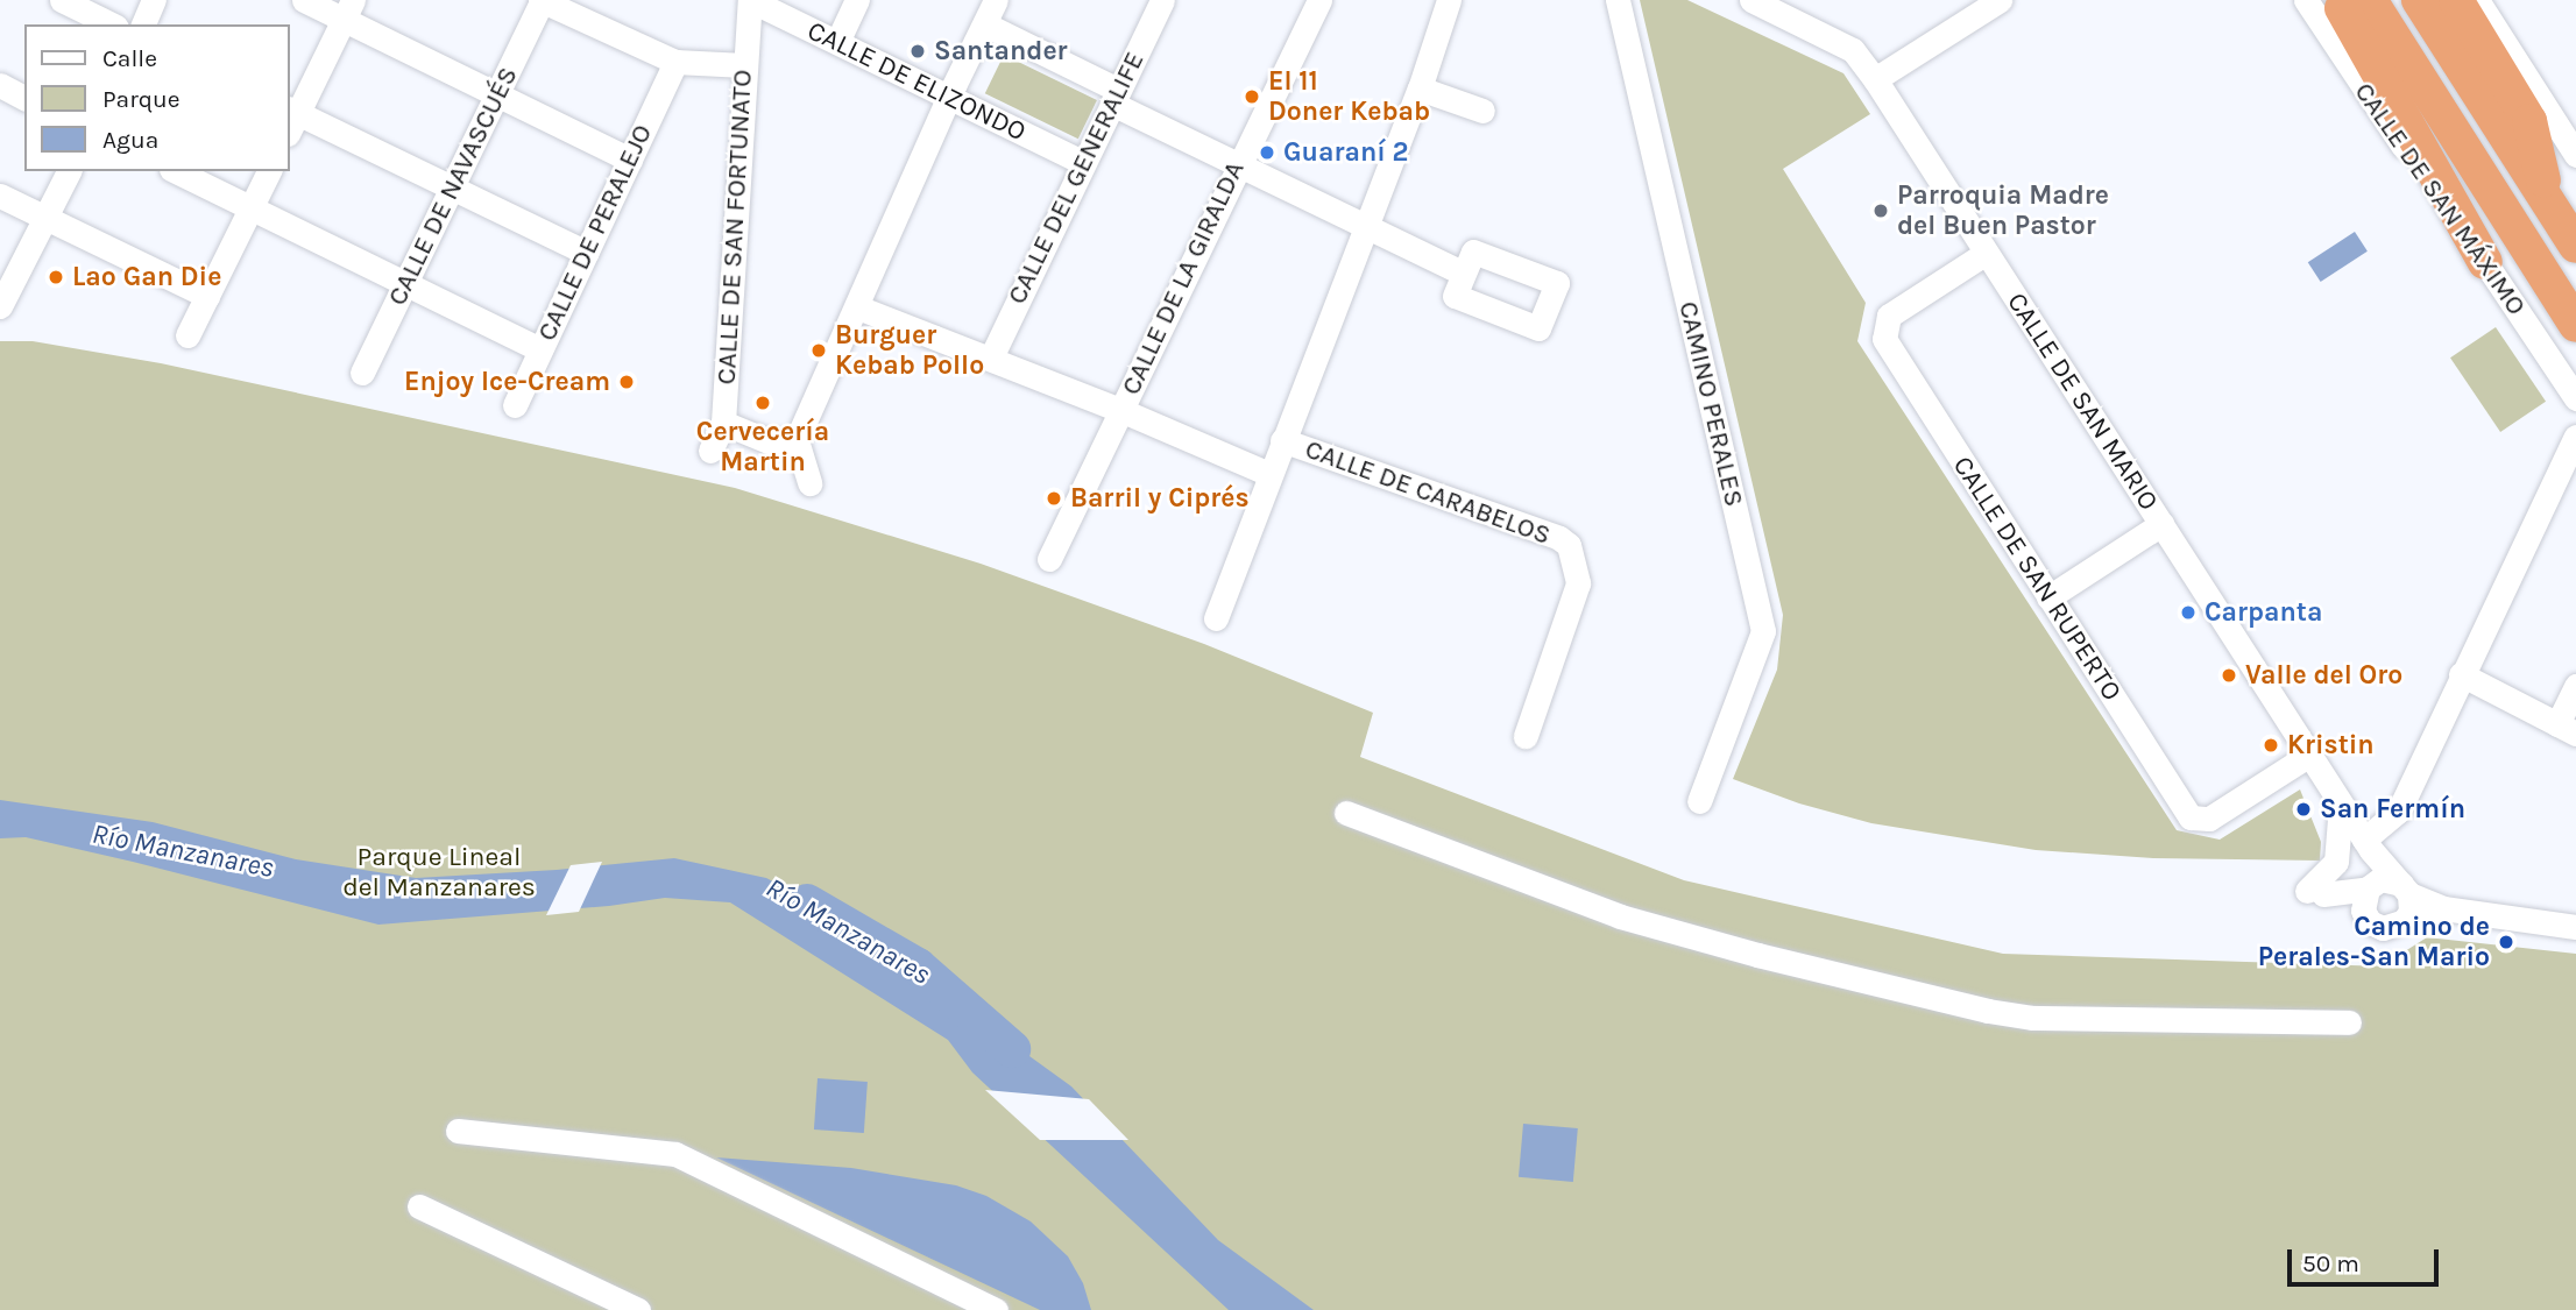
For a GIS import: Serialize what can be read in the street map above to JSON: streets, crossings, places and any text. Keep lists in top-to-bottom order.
{
  "streets": {
    "street": [
      "CALLE DE ELIZONDO",
      "CALLE DEL GENERALIFE",
      "CALLE DE NAVASCUÉS",
      "CALLE DE SAN MÁXIMO",
      "CALLE DE SAN FORTUNATO",
      "CALLE DE PERALEJO",
      "CALLE DE LA GIRALDA",
      "CALLE DE SAN MARIO",
      "CAMINO PERALES",
      "CALLE DE CARABELOS",
      "CALLE DE SAN RUPERTO"
    ]
  },
  "crossings": [
    ["CALLE DE ELIZONDO", "CALLE DEL GENERALIFE"],
    ["CALLE DE ELIZONDO", "CALLE DE SAN FORTUNATO"],
    ["CALLE DE SAN MARIO", "CALLE DE SAN RUPERTO"]
  ],
  "water": ["Río Manzanares"],
  "parks": ["Parque Lineal del Manzanares"],
  "places": [
    "Santander",
    "El 11 Doner Kebab",
    "Guaraní 2",
    "Parroquia Madre del Buen Pastor",
    "Lao Gan Die",
    "Burguer Kebab Pollo",
    "Enjoy Ice-Cream",
    "Cervecería Martin",
    "Barril y Ciprés",
    "Carpanta",
    "Valle del Oro",
    "Kristin",
    "San Fermín",
    "Camino de Perales-San Mario"
  ],
  "legend": ["Calle", "Parque", "Agua"],
  "scale_bar": "50 m"
}
